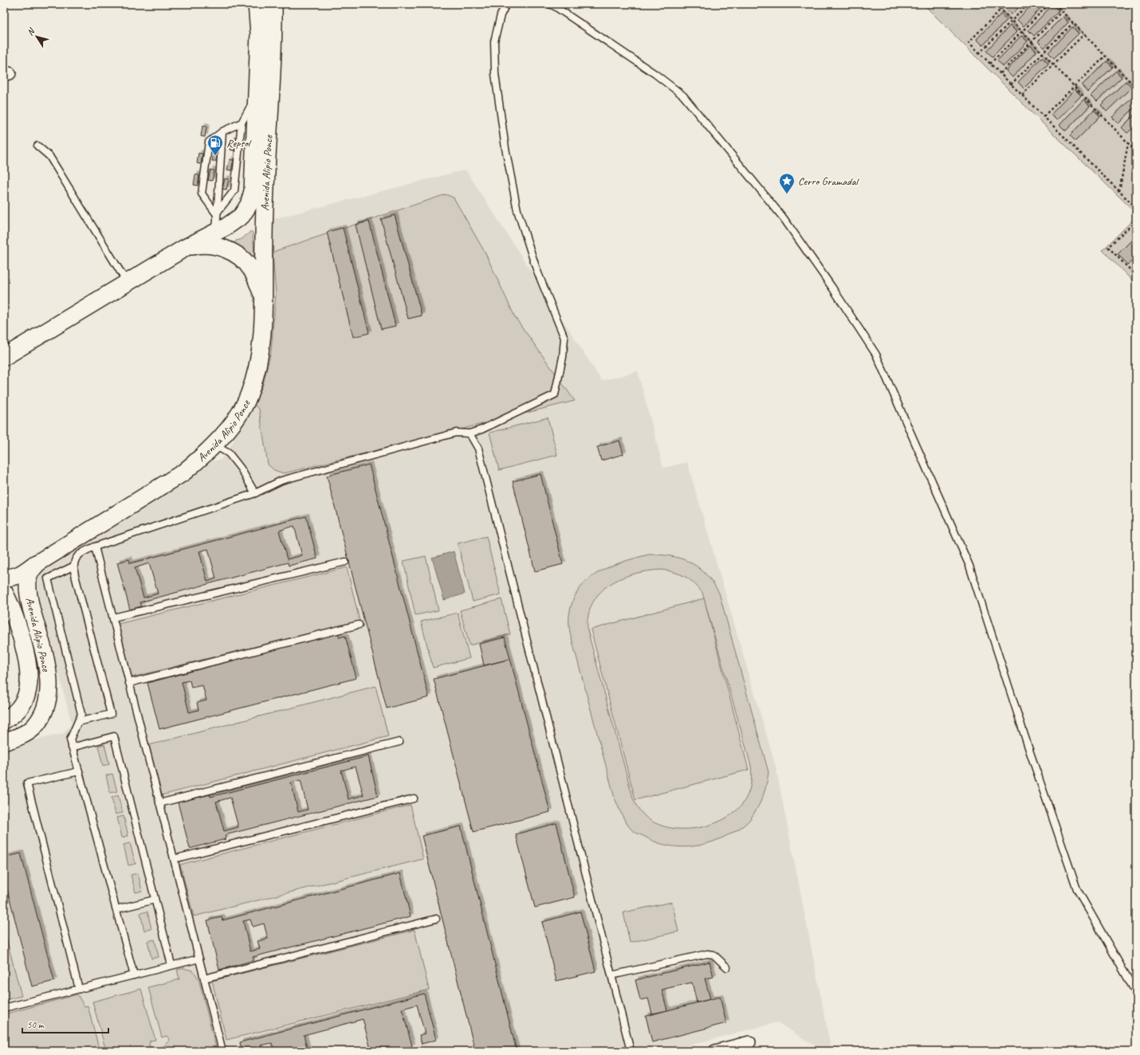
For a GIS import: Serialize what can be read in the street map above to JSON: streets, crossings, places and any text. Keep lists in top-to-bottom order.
{
  "streets": {
    "main road": ["Avenida Alipio Ponce"]
  },
  "places": {
    "fuel station": ["Repsol"],
    "place": ["Cerro Gramadal"]
  },
  "scale_bar": "50 m",
  "north": "top left"
}
